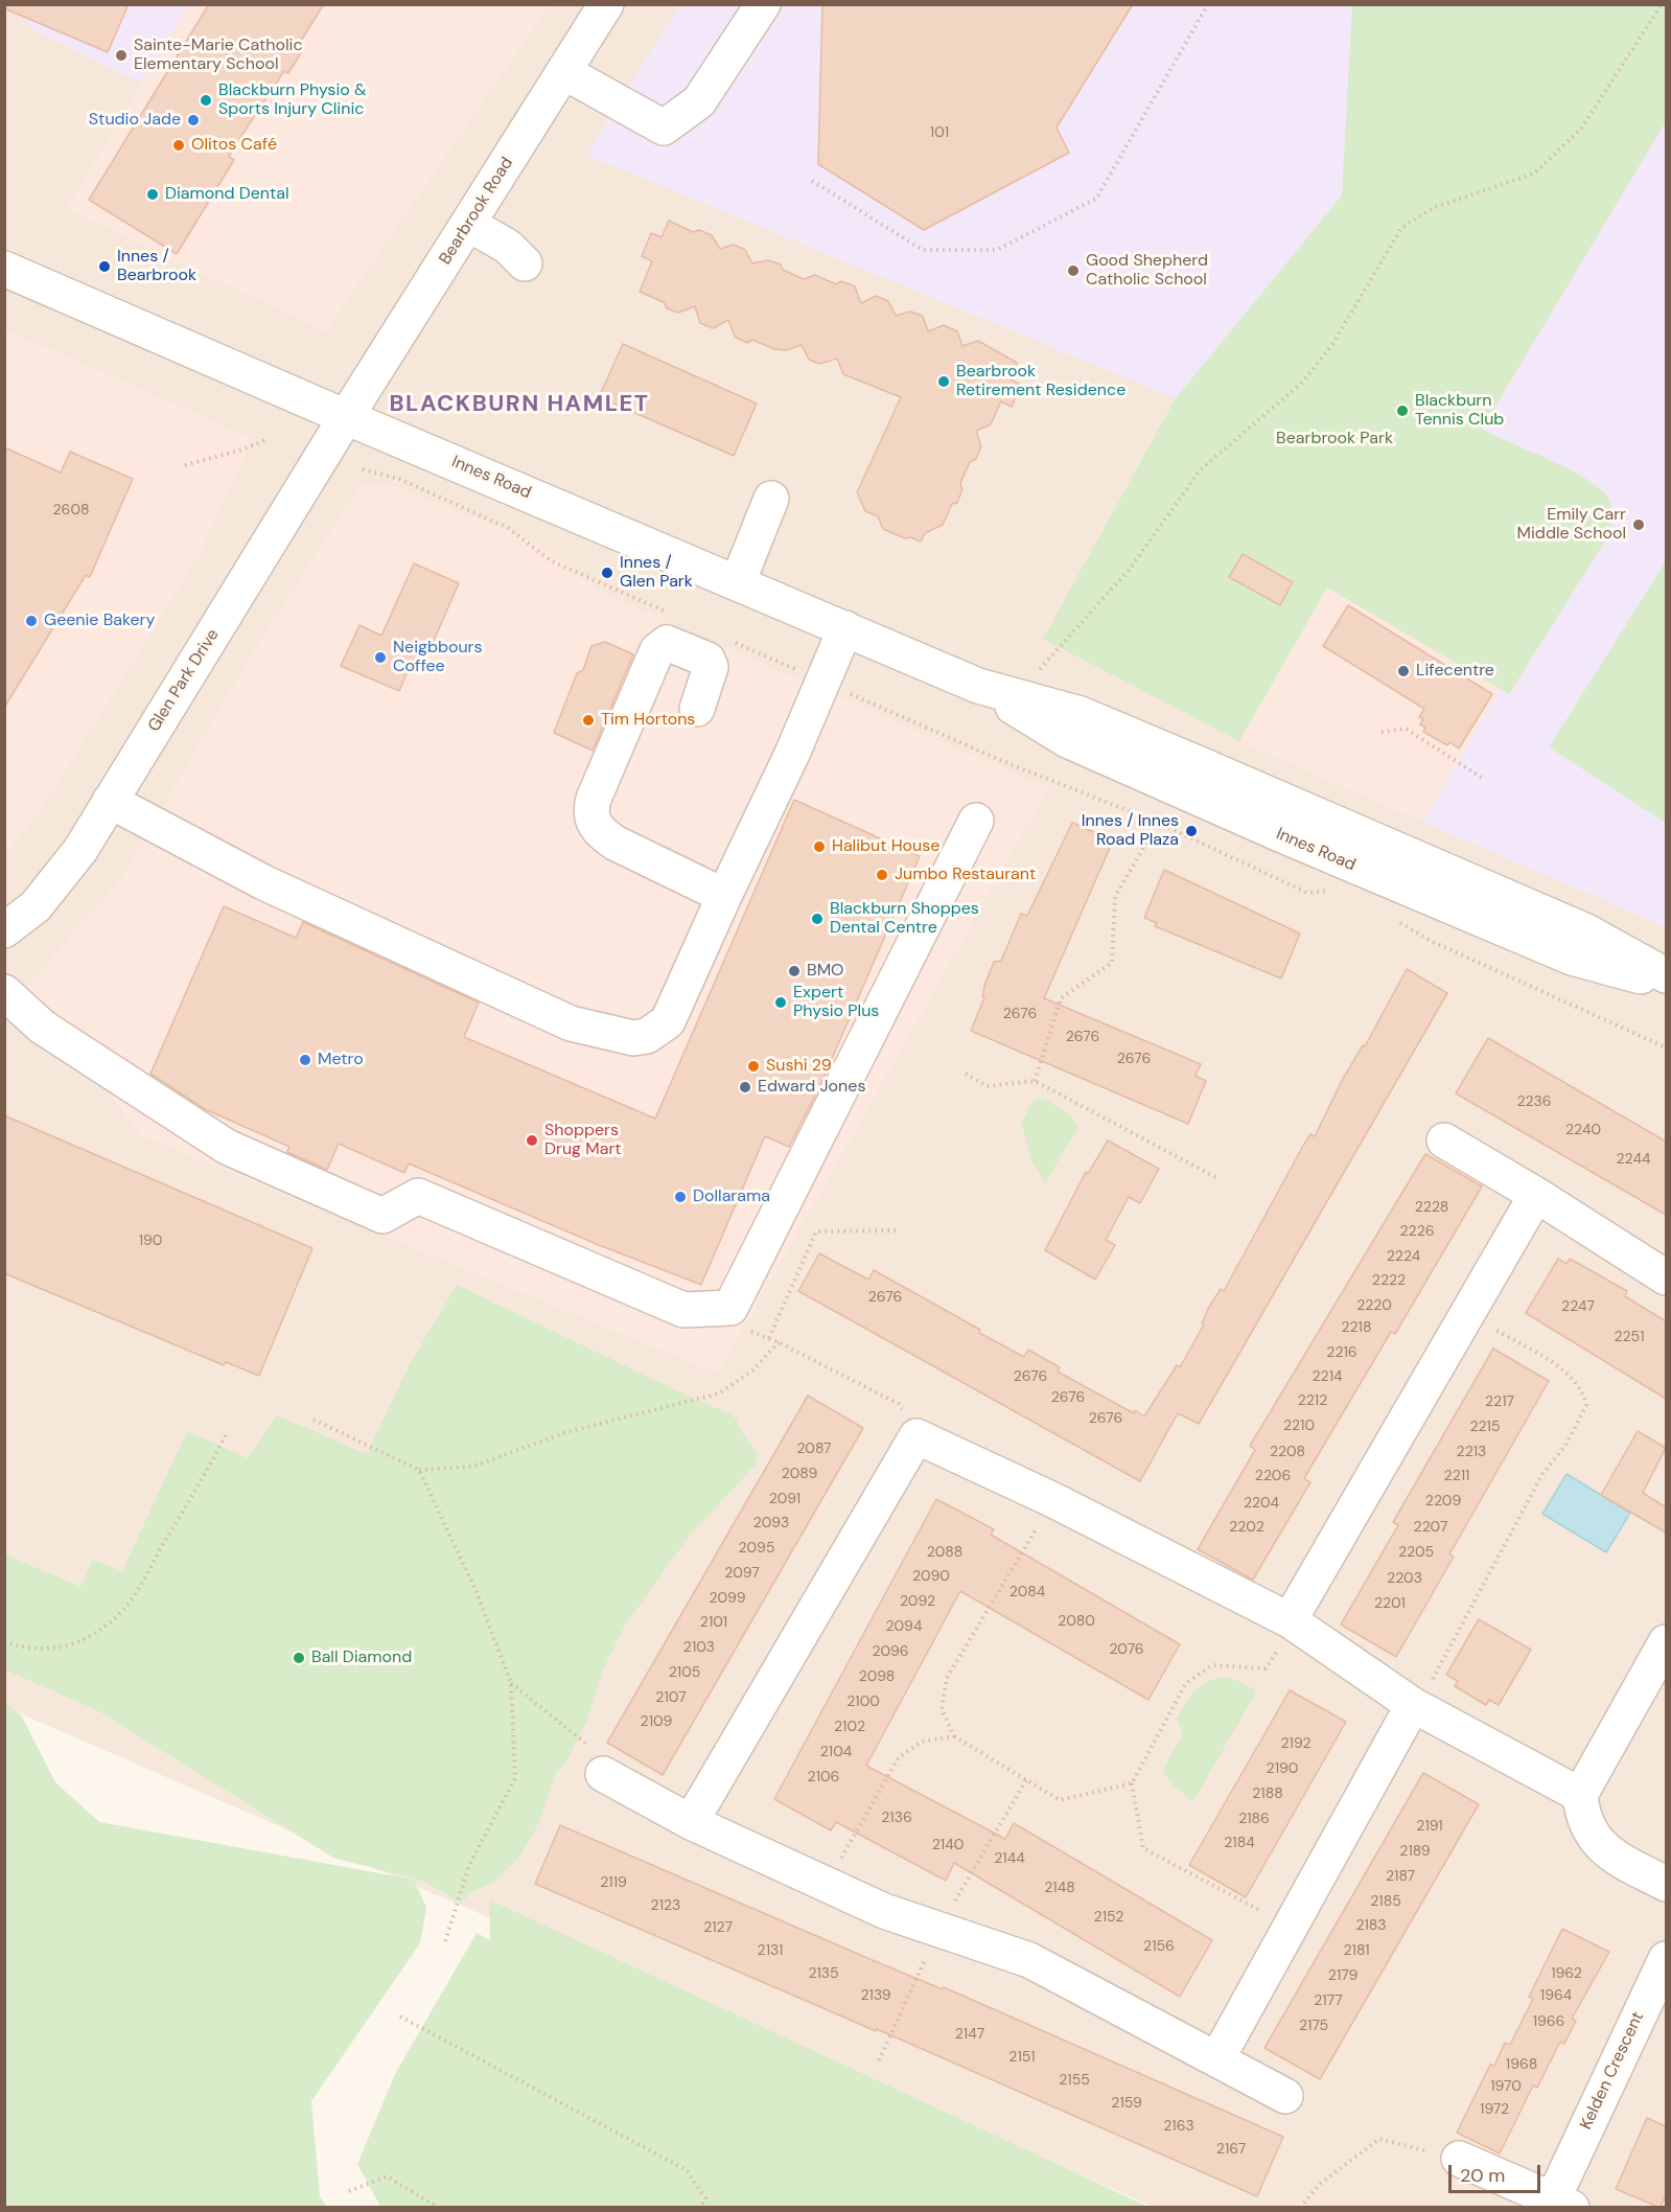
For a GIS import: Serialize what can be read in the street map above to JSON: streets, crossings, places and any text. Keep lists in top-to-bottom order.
{
  "streets": {
    "street": [
      "Bearbrook Road",
      "Innes Road",
      "Glen Park Drive",
      "Kelden Crescent"
    ]
  },
  "crossings": [
    ["Bearbrook Road", "Innes Road"],
    ["Bearbrook Road", "Glen Park Drive"],
    ["Innes Road", "Glen Park Drive"]
  ],
  "districts": ["BLACKBURN HAMLET"],
  "parks": ["Bearbrook Park"],
  "places": [
    "Sainte-Marie Catholic Elementary School",
    "Blackburn Physio & Sports Injury Clinic",
    "Studio Jade",
    "Olitos Café",
    "Diamond Dental",
    "Innes / Bearbrook",
    "Good Shepherd Catholic School",
    "Bearbrook Retirement Residence",
    "Blackburn Tennis Club",
    "Emily Carr Middle School",
    "Innes / Glen Park",
    "Geenie Bakery",
    "Neigbbours Coffee",
    "Lifecentre",
    "Tim Hortons",
    "Innes / Innes Road Plaza",
    "Halibut House",
    "Jumbo Restaurant",
    "Blackburn Shoppes Dental Centre",
    "BMO",
    "Expert Physio Plus",
    "Metro",
    "Sushi 29",
    "Edward Jones",
    "Shoppers Drug Mart",
    "Dollarama",
    "Ball Diamond"
  ],
  "house_numbers": [
    "101",
    "2608",
    "2676",
    "2676",
    "2676",
    "2236",
    "2240",
    "2244",
    "2228",
    "2226",
    "190",
    "2224",
    "2222",
    "2676",
    "2220",
    "2247",
    "2218",
    "2251",
    "2216",
    "2676",
    "2214",
    "2676",
    "2212",
    "2217",
    "2676",
    "2210",
    "2215",
    "2087",
    "2208",
    "2213",
    "2089",
    "2206",
    "2211",
    "2091",
    "2209",
    "2204",
    "2093",
    "2202",
    "2207",
    "2095",
    "2088",
    "2205",
    "2097",
    "2090",
    "2203",
    "2084",
    "2099",
    "2092",
    "2201",
    "2080",
    "2101",
    "2094",
    "2103",
    "2076",
    "2096",
    "2105",
    "2098",
    "2107",
    "2100",
    "2109",
    "2102",
    "2192",
    "2104",
    "2190",
    "2106",
    "2188",
    "2136",
    "2186",
    "2191",
    "2184",
    "2140",
    "2189",
    "2144",
    "2187",
    "2119",
    "2148",
    "2185",
    "2123",
    "2152",
    "2183",
    "2127",
    "2156",
    "2131",
    "2181",
    "2135",
    "1962",
    "2179",
    "2139",
    "1964",
    "2177",
    "1966",
    "2175",
    "2147",
    "2151",
    "1968",
    "2155",
    "1970",
    "2159",
    "1972",
    "2163",
    "2167"
  ],
  "scale_bar": "20 m"
}
